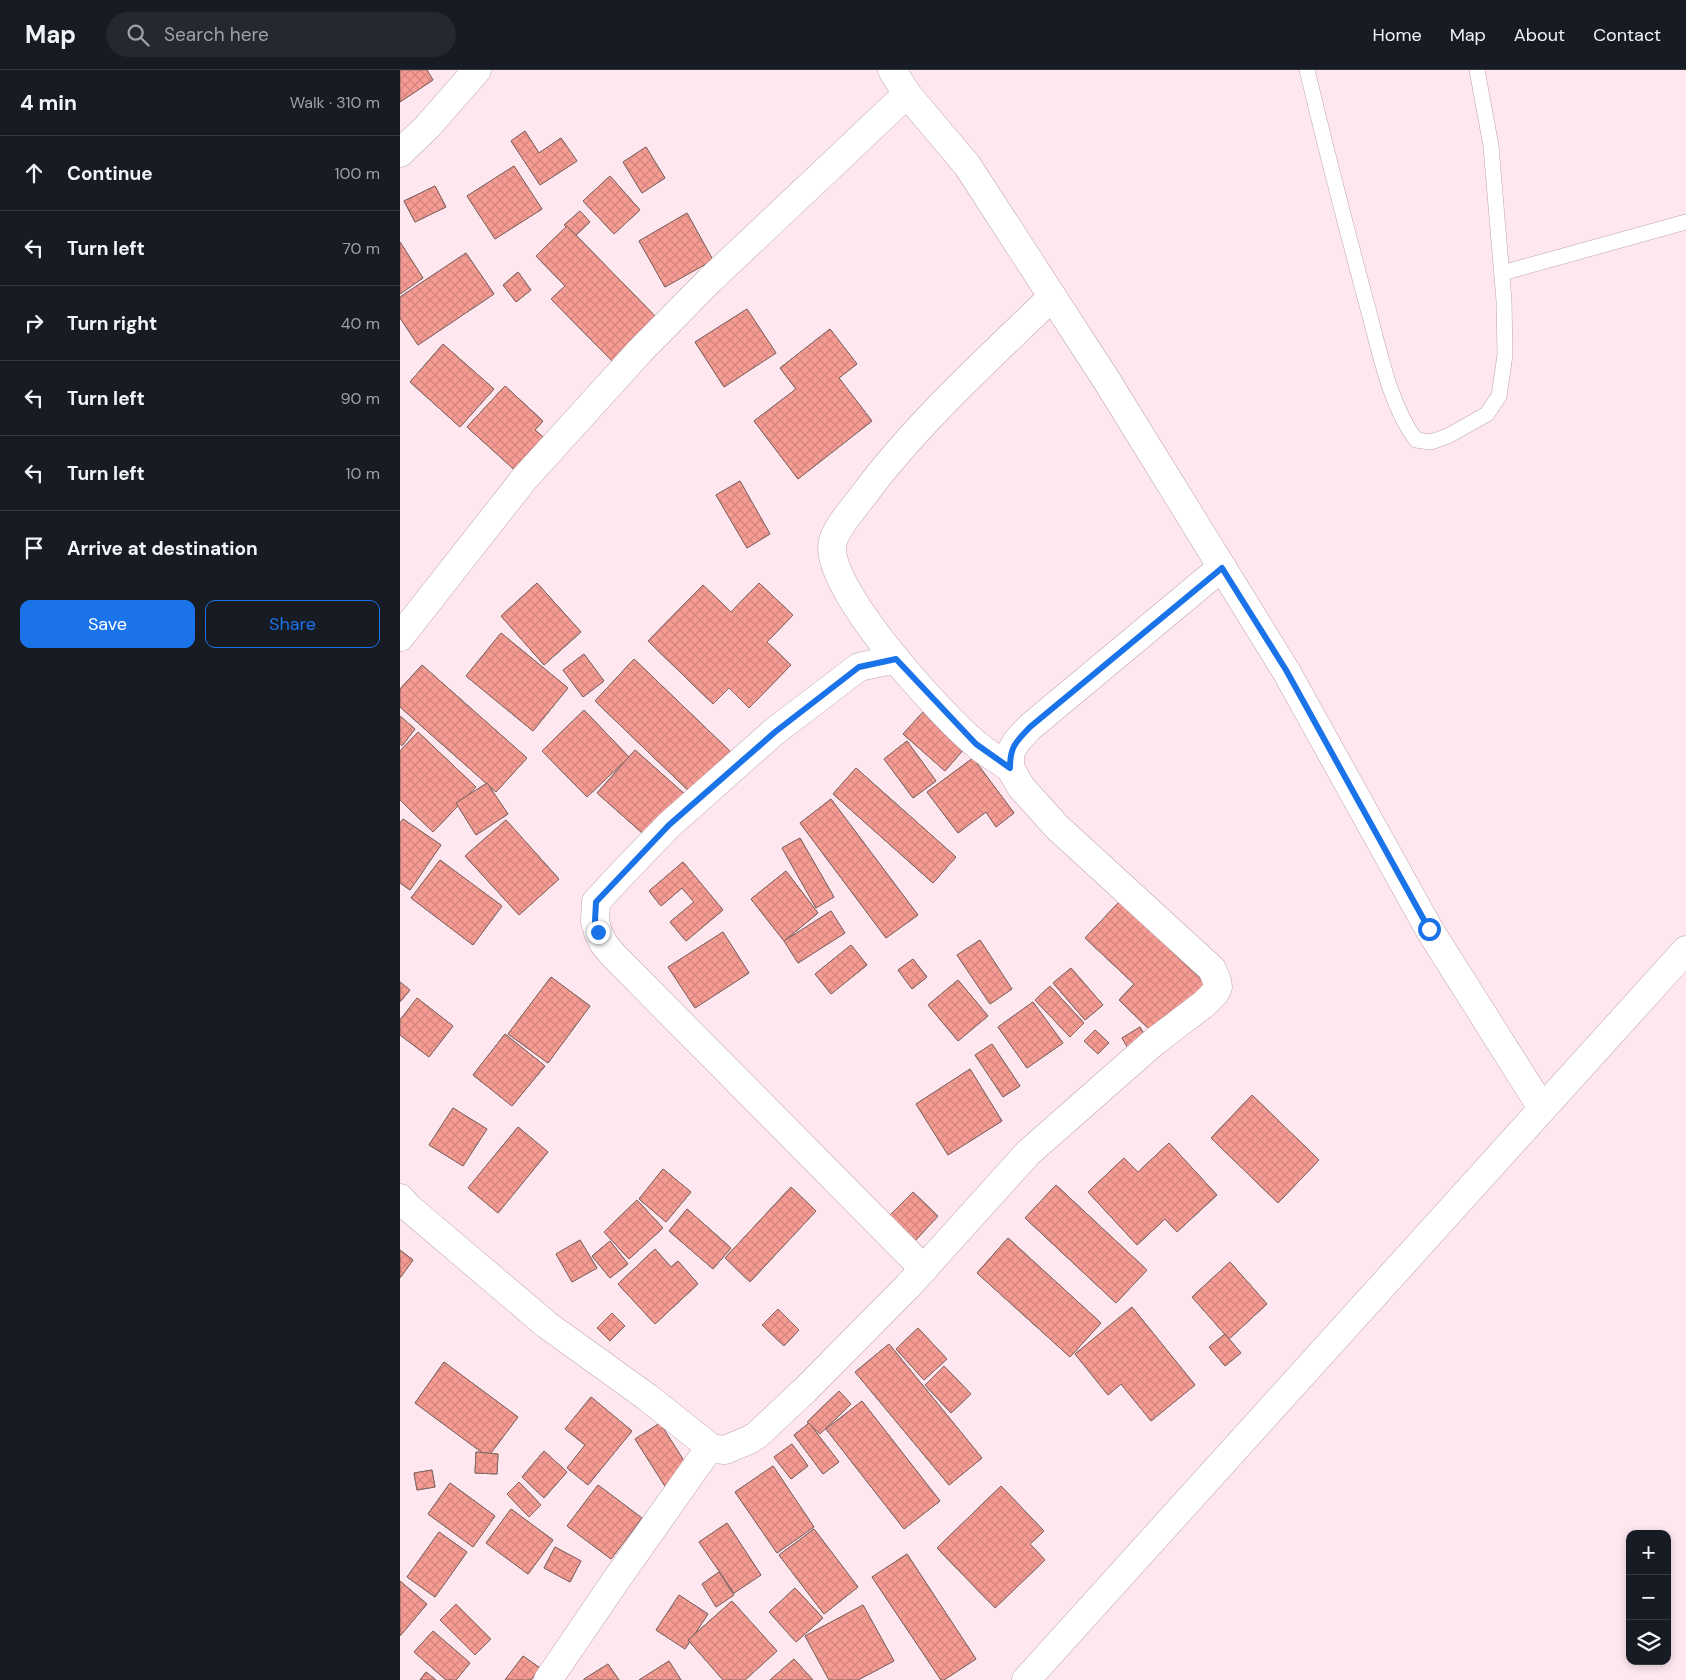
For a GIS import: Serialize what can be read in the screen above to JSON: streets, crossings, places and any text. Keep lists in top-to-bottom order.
{
  "page": {
    "header": "Map",
    "search": "Search here",
    "nav": [
      "Home",
      "Map",
      "About",
      "Contact"
    ],
    "heading": ["4 min", "Walk · 310 m"],
    "list": [
      ["Continue", "100 m"],
      ["Turn left", "70 m"],
      ["Turn right", "40 m"],
      ["Turn left", "90 m"],
      ["Turn left", "10 m"],
      "Arrive at destination"
    ],
    "buttons": ["Save", "Share"],
    "map_buttons": ["+", "−"]
  }
}
